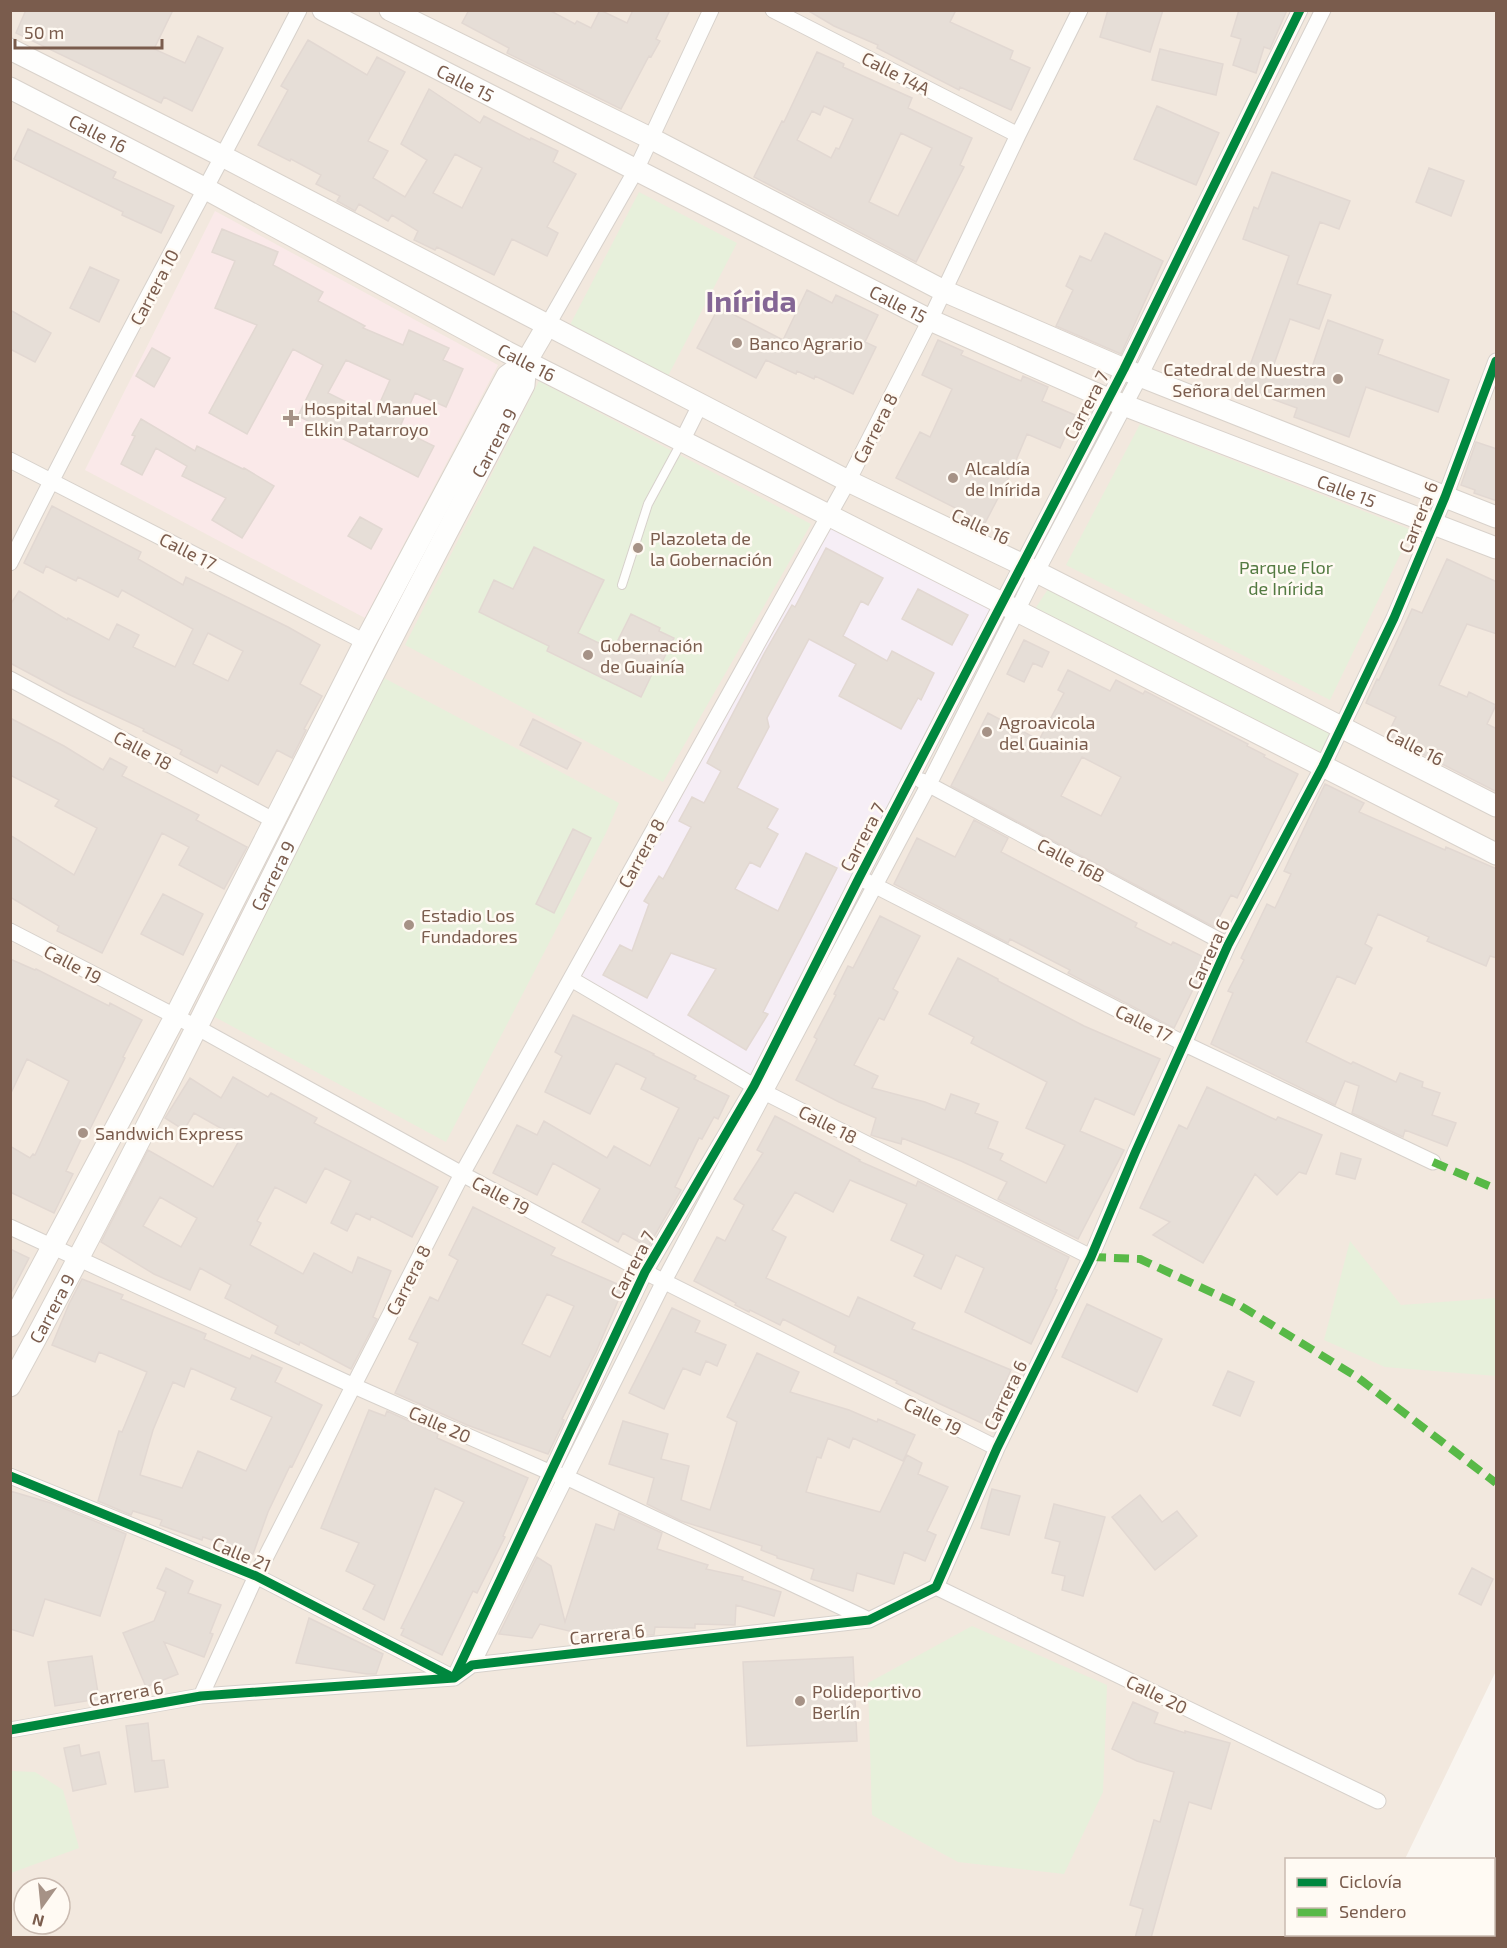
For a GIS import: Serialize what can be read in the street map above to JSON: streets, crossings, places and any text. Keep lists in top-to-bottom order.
{
  "streets": {
    "street": [
      "Calle 14A",
      "Calle 15",
      "Calle 16",
      "Carrera 10",
      "Carrera 7",
      "Carrera 8",
      "Carrera 9",
      "Carrera 6",
      "Calle 17",
      "Calle 18",
      "Calle 16B",
      "Calle 19",
      "Calle 20",
      "Calle 21"
    ]
  },
  "crossings": [
    ["Calle 14A", "Carrera 8"],
    ["Calle 15", "Carrera 7"],
    ["Calle 15", "Carrera 8"],
    ["Calle 15", "Carrera 9"],
    ["Calle 15", "Carrera 6"],
    ["Calle 16", "Carrera 10"],
    ["Calle 16", "Carrera 7"],
    ["Calle 16", "Carrera 8"],
    ["Calle 16", "Carrera 9"],
    ["Calle 16", "Carrera 6"],
    ["Carrera 10", "Calle 17"],
    ["Carrera 7", "Carrera 6"],
    ["Carrera 7", "Calle 17"],
    ["Carrera 7", "Calle 18"],
    ["Carrera 7", "Calle 16B"],
    ["Carrera 7", "Calle 19"],
    ["Carrera 7", "Calle 20"],
    ["Carrera 7", "Calle 21"],
    ["Carrera 8", "Carrera 6"],
    ["Carrera 8", "Calle 18"],
    ["Carrera 8", "Calle 19"],
    ["Carrera 8", "Calle 20"],
    ["Carrera 8", "Calle 21"],
    ["Carrera 9", "Calle 17"],
    ["Carrera 9", "Calle 18"],
    ["Carrera 9", "Calle 19"],
    ["Carrera 9", "Calle 20"],
    ["Carrera 6", "Calle 17"],
    ["Carrera 6", "Calle 18"],
    ["Carrera 6", "Calle 16B"],
    ["Carrera 6", "Calle 19"],
    ["Carrera 6", "Calle 20"],
    ["Carrera 6", "Calle 21"]
  ],
  "districts": ["Inírida"],
  "parks": ["Parque Flor de Inírida"],
  "places": {
    "other": [
      "Banco Agrario",
      "Catedral de Nuestra Señora del Carmen",
      "Alcaldía de Inírida",
      "Plazoleta de la Gobernación",
      "Gobernación de Guainía",
      "Agroavicola del Guainia",
      "Estadio Los Fundadores",
      "Sandwich Express",
      "Polideportivo Berlín"
    ],
    "health": ["Hospital Manuel Elkin Patarroyo"]
  },
  "legend": ["Ciclovía", "Sendero"],
  "scale_bar": "50 m",
  "north": "bottom"
}
